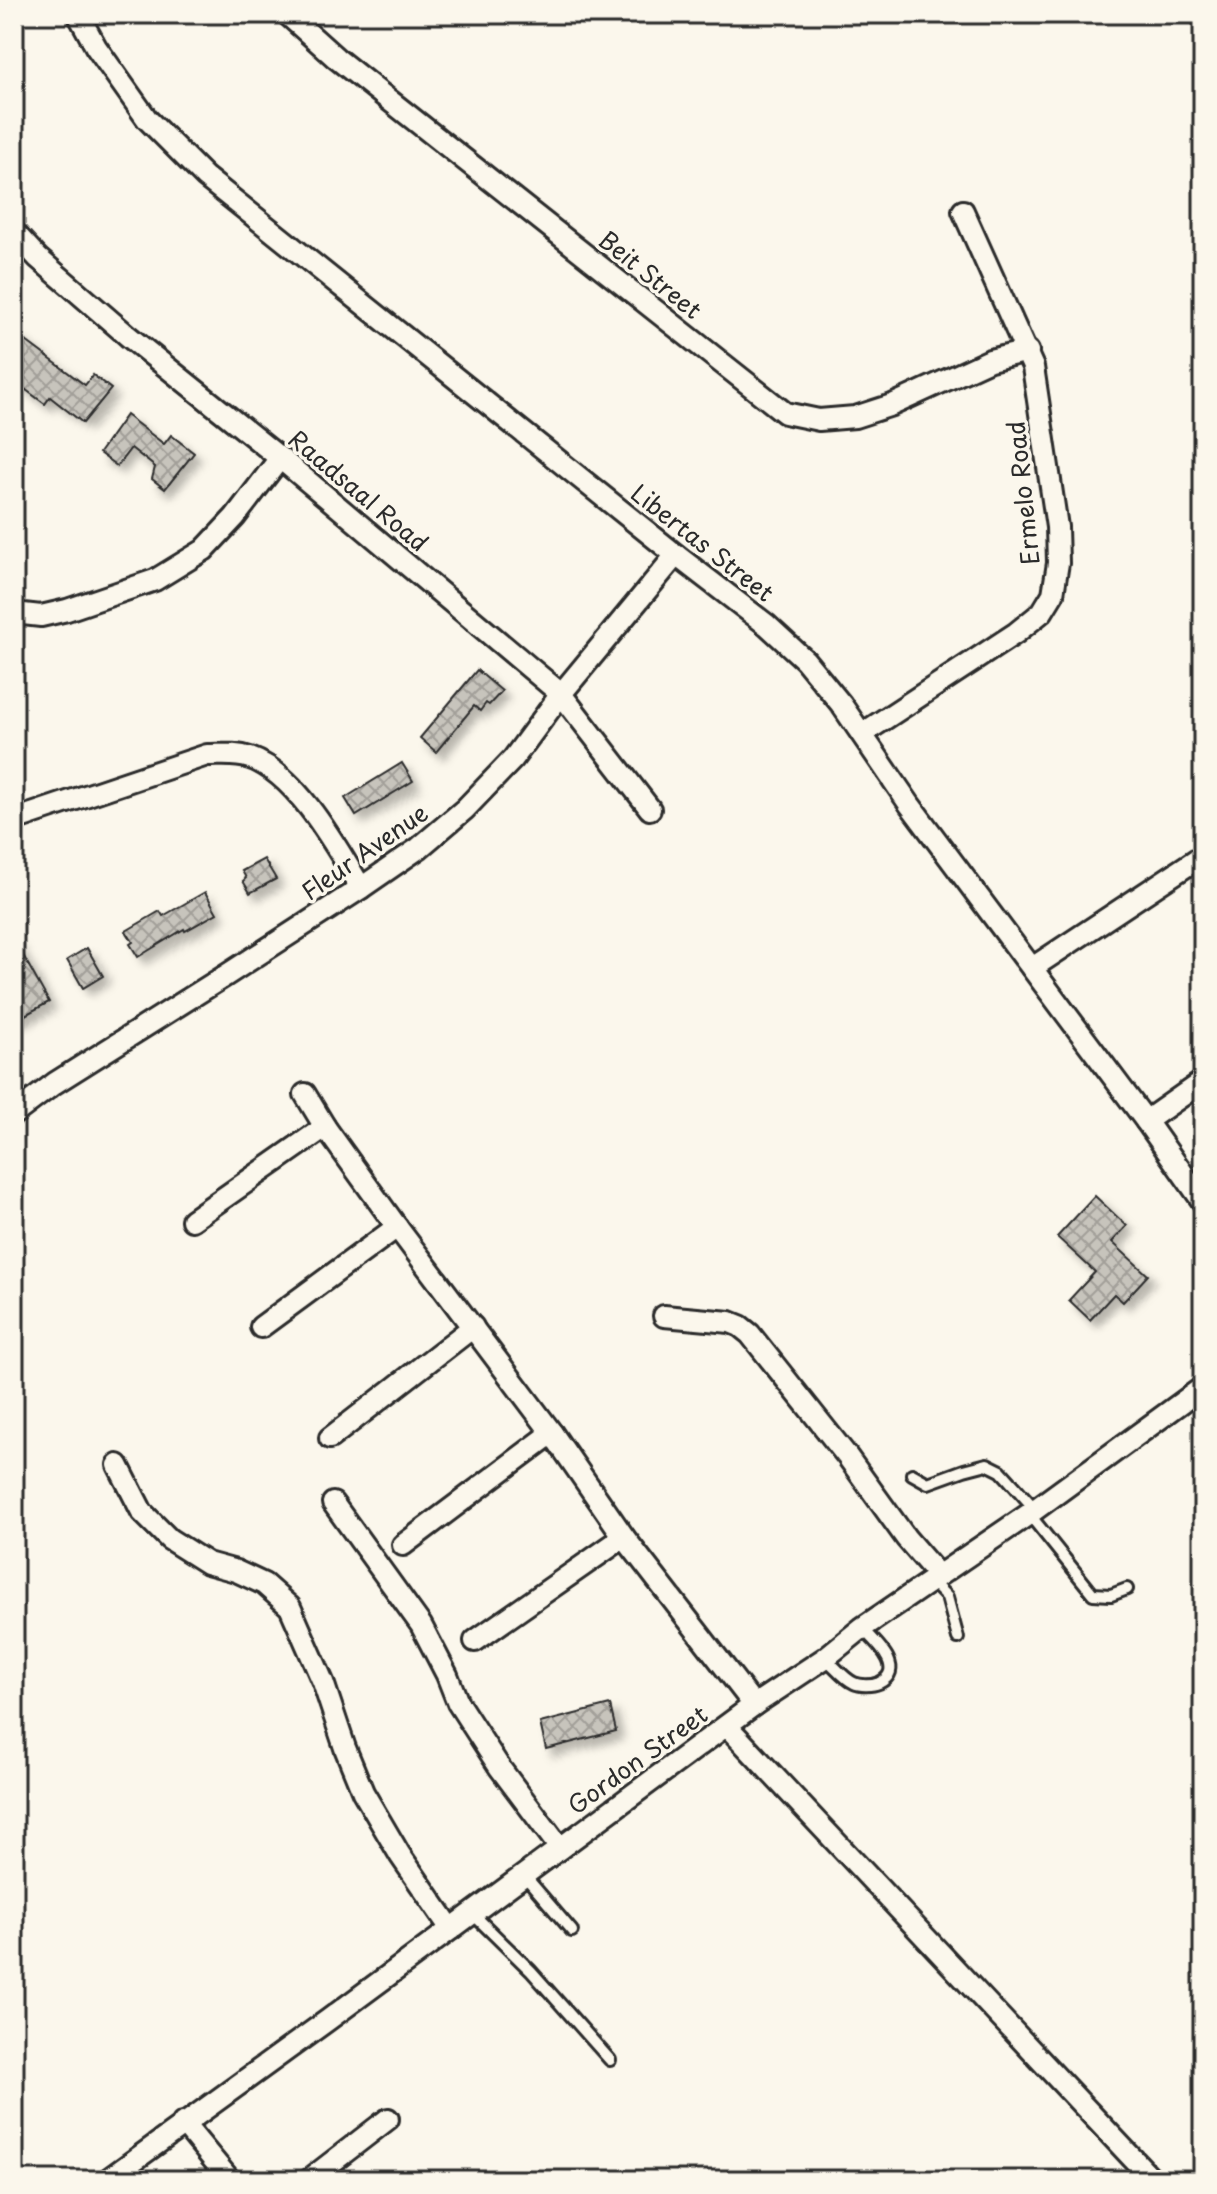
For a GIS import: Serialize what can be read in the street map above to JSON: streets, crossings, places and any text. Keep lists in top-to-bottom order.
{
  "streets": {
    "street": [
      "Beit Street",
      "Raadsaal Road",
      "Ermelo Road",
      "Libertas Street",
      "Fleur Avenue",
      "Gordon Street"
    ]
  },
  "crossings": [
    ["Beit Street", "Ermelo Road"],
    ["Raadsaal Road", "Fleur Avenue"],
    ["Ermelo Road", "Libertas Street"],
    ["Libertas Street", "Fleur Avenue"]
  ]
}
